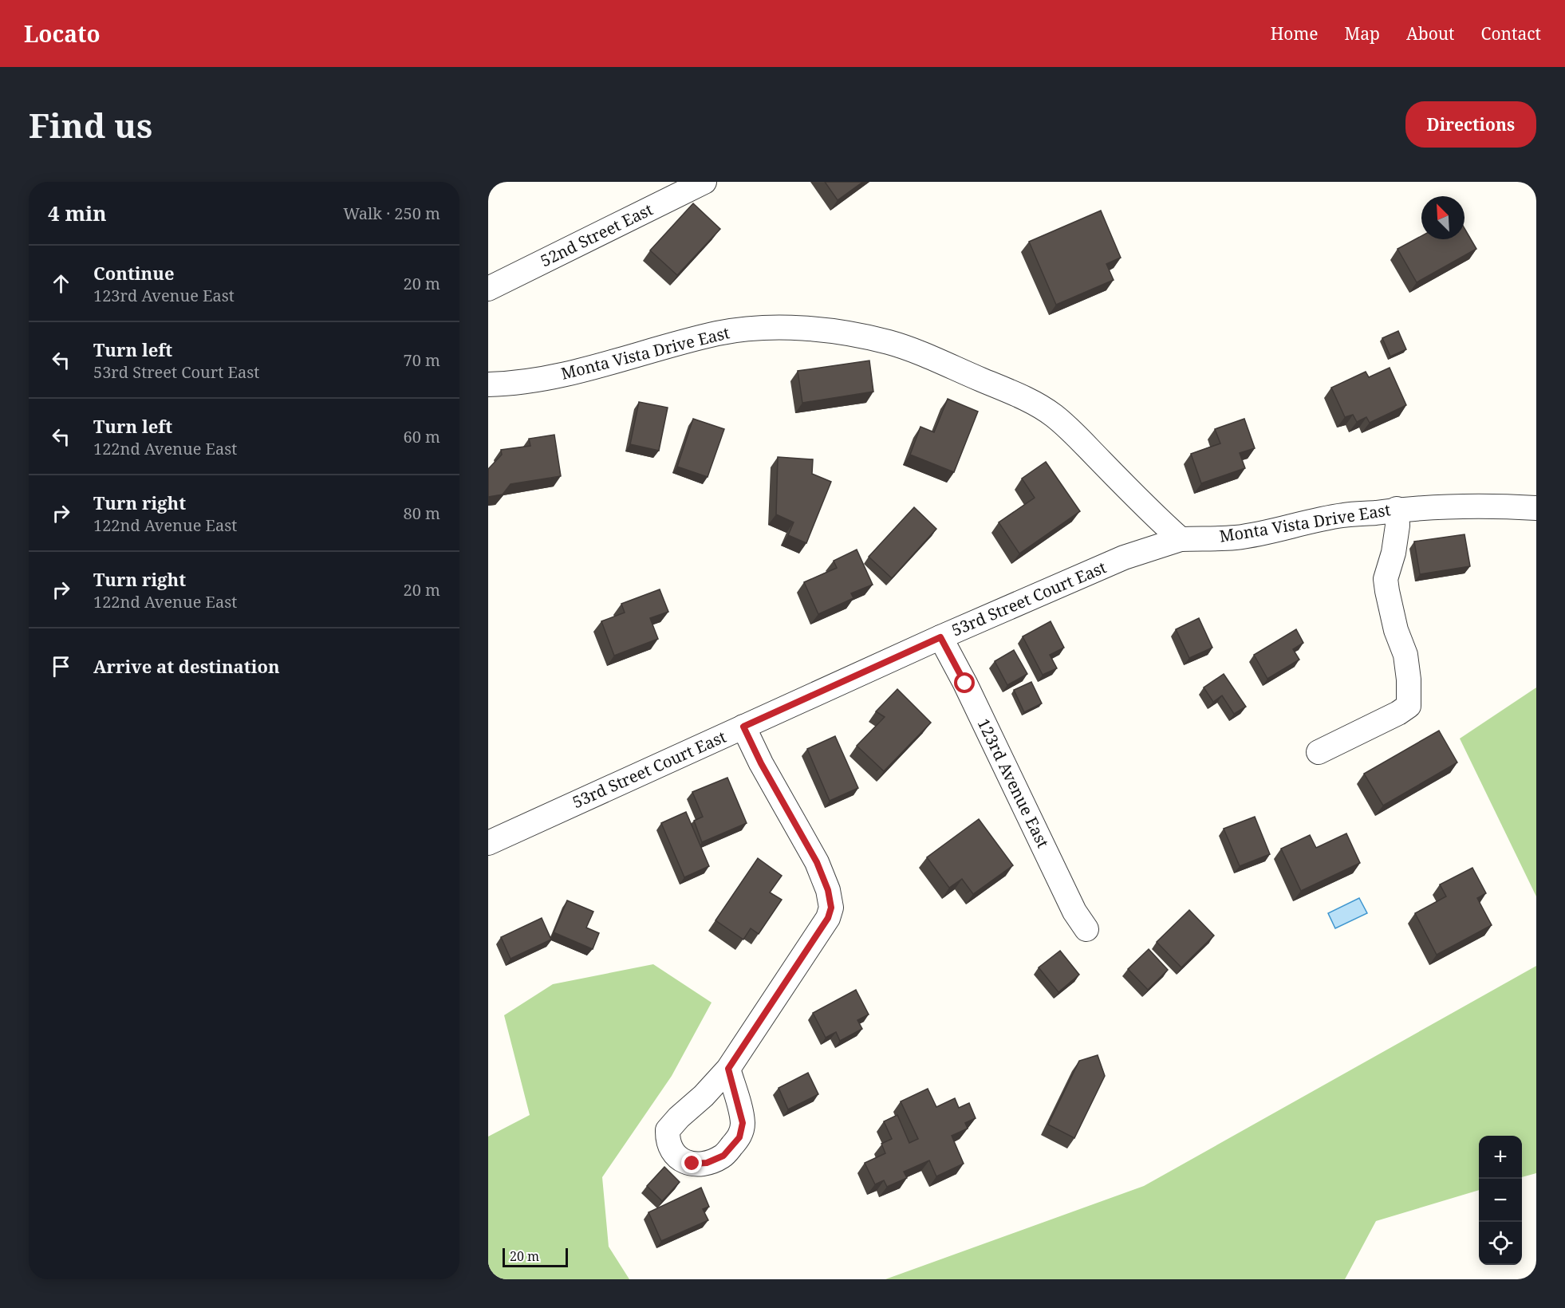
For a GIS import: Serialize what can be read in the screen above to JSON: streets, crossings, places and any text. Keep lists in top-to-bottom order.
{
  "streets": {
    "street": [
      "52nd Street East",
      "Monta Vista Drive East",
      "53rd Street Court East",
      "123rd Avenue East"
    ]
  },
  "crossings": [
    ["Monta Vista Drive East", "53rd Street Court East"],
    ["53rd Street Court East", "123rd Avenue East"]
  ],
  "scale_bar": "20 m",
  "north": "top left",
  "page": {
    "header": "Locato",
    "nav": [
      "Home",
      "Map",
      "About",
      "Contact"
    ],
    "buttons": "Directions",
    "title": "Find us",
    "heading": ["4 min", "Walk · 250 m"],
    "list": [
      ["Continue", "123rd Avenue East", "20 m"],
      ["Turn left", "53rd Street Court East", "70 m"],
      ["Turn left", "122nd Avenue East", "60 m"],
      ["Turn right", "122nd Avenue East", "80 m"],
      ["Turn right", "122nd Avenue East", "20 m"],
      "Arrive at destination"
    ],
    "map_buttons": ["+", "−"],
    "scale": "20 m"
  }
}
